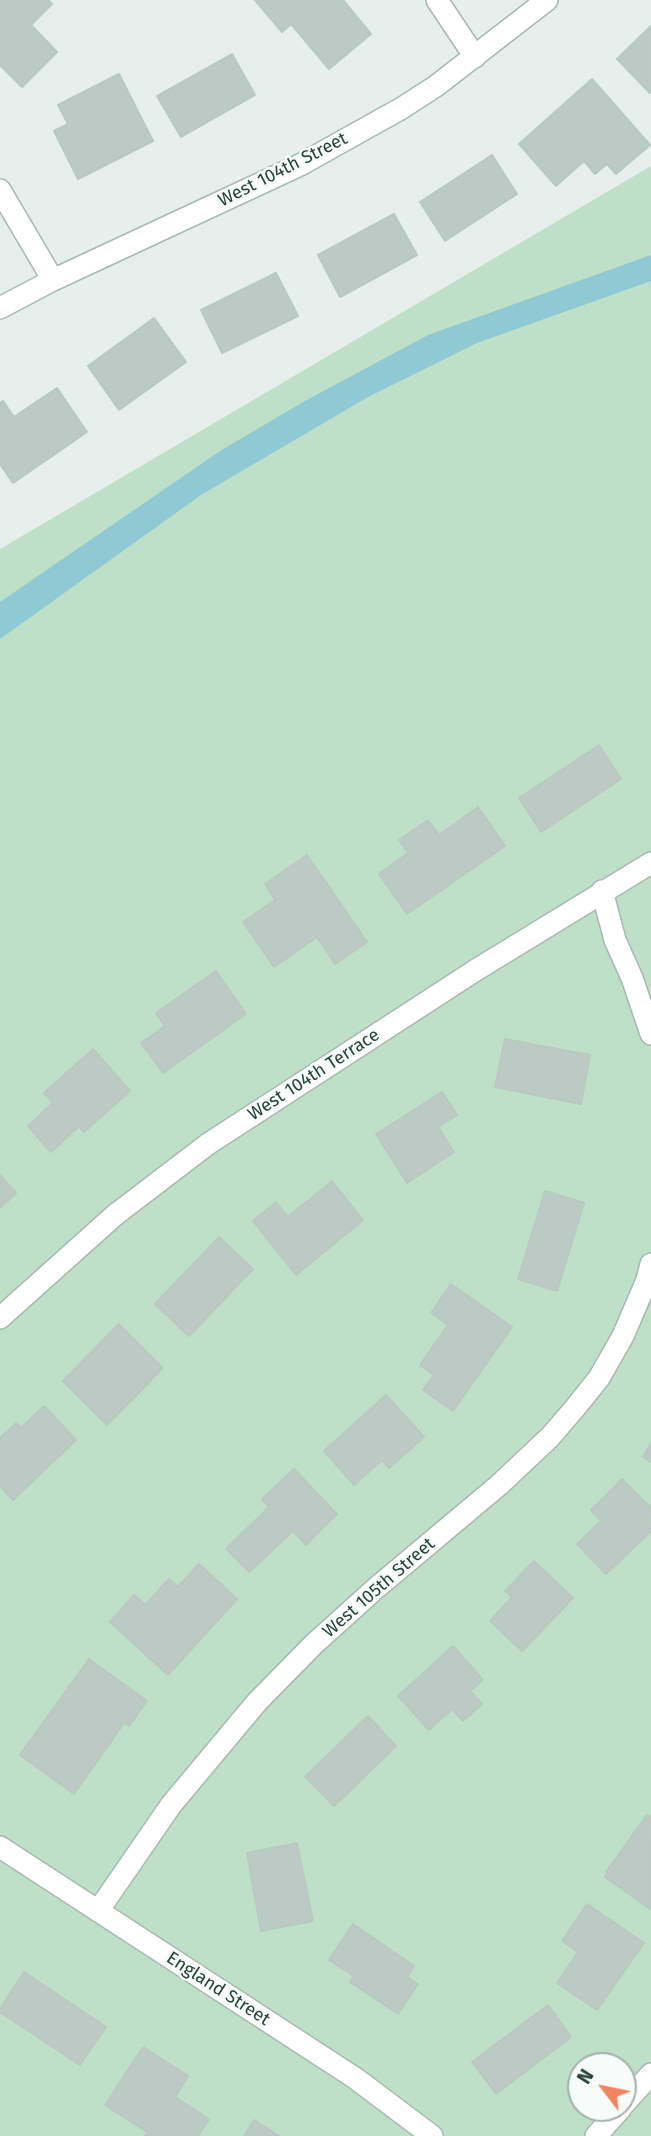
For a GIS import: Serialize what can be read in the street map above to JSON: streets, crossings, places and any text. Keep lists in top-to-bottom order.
{
  "streets": {
    "street": [
      "West 104th Street",
      "West 104th Terrace",
      "West 105th Street",
      "England Street"
    ]
  },
  "crossings": [
    ["West 105th Street", "England Street"]
  ],
  "north": "top left"
}
